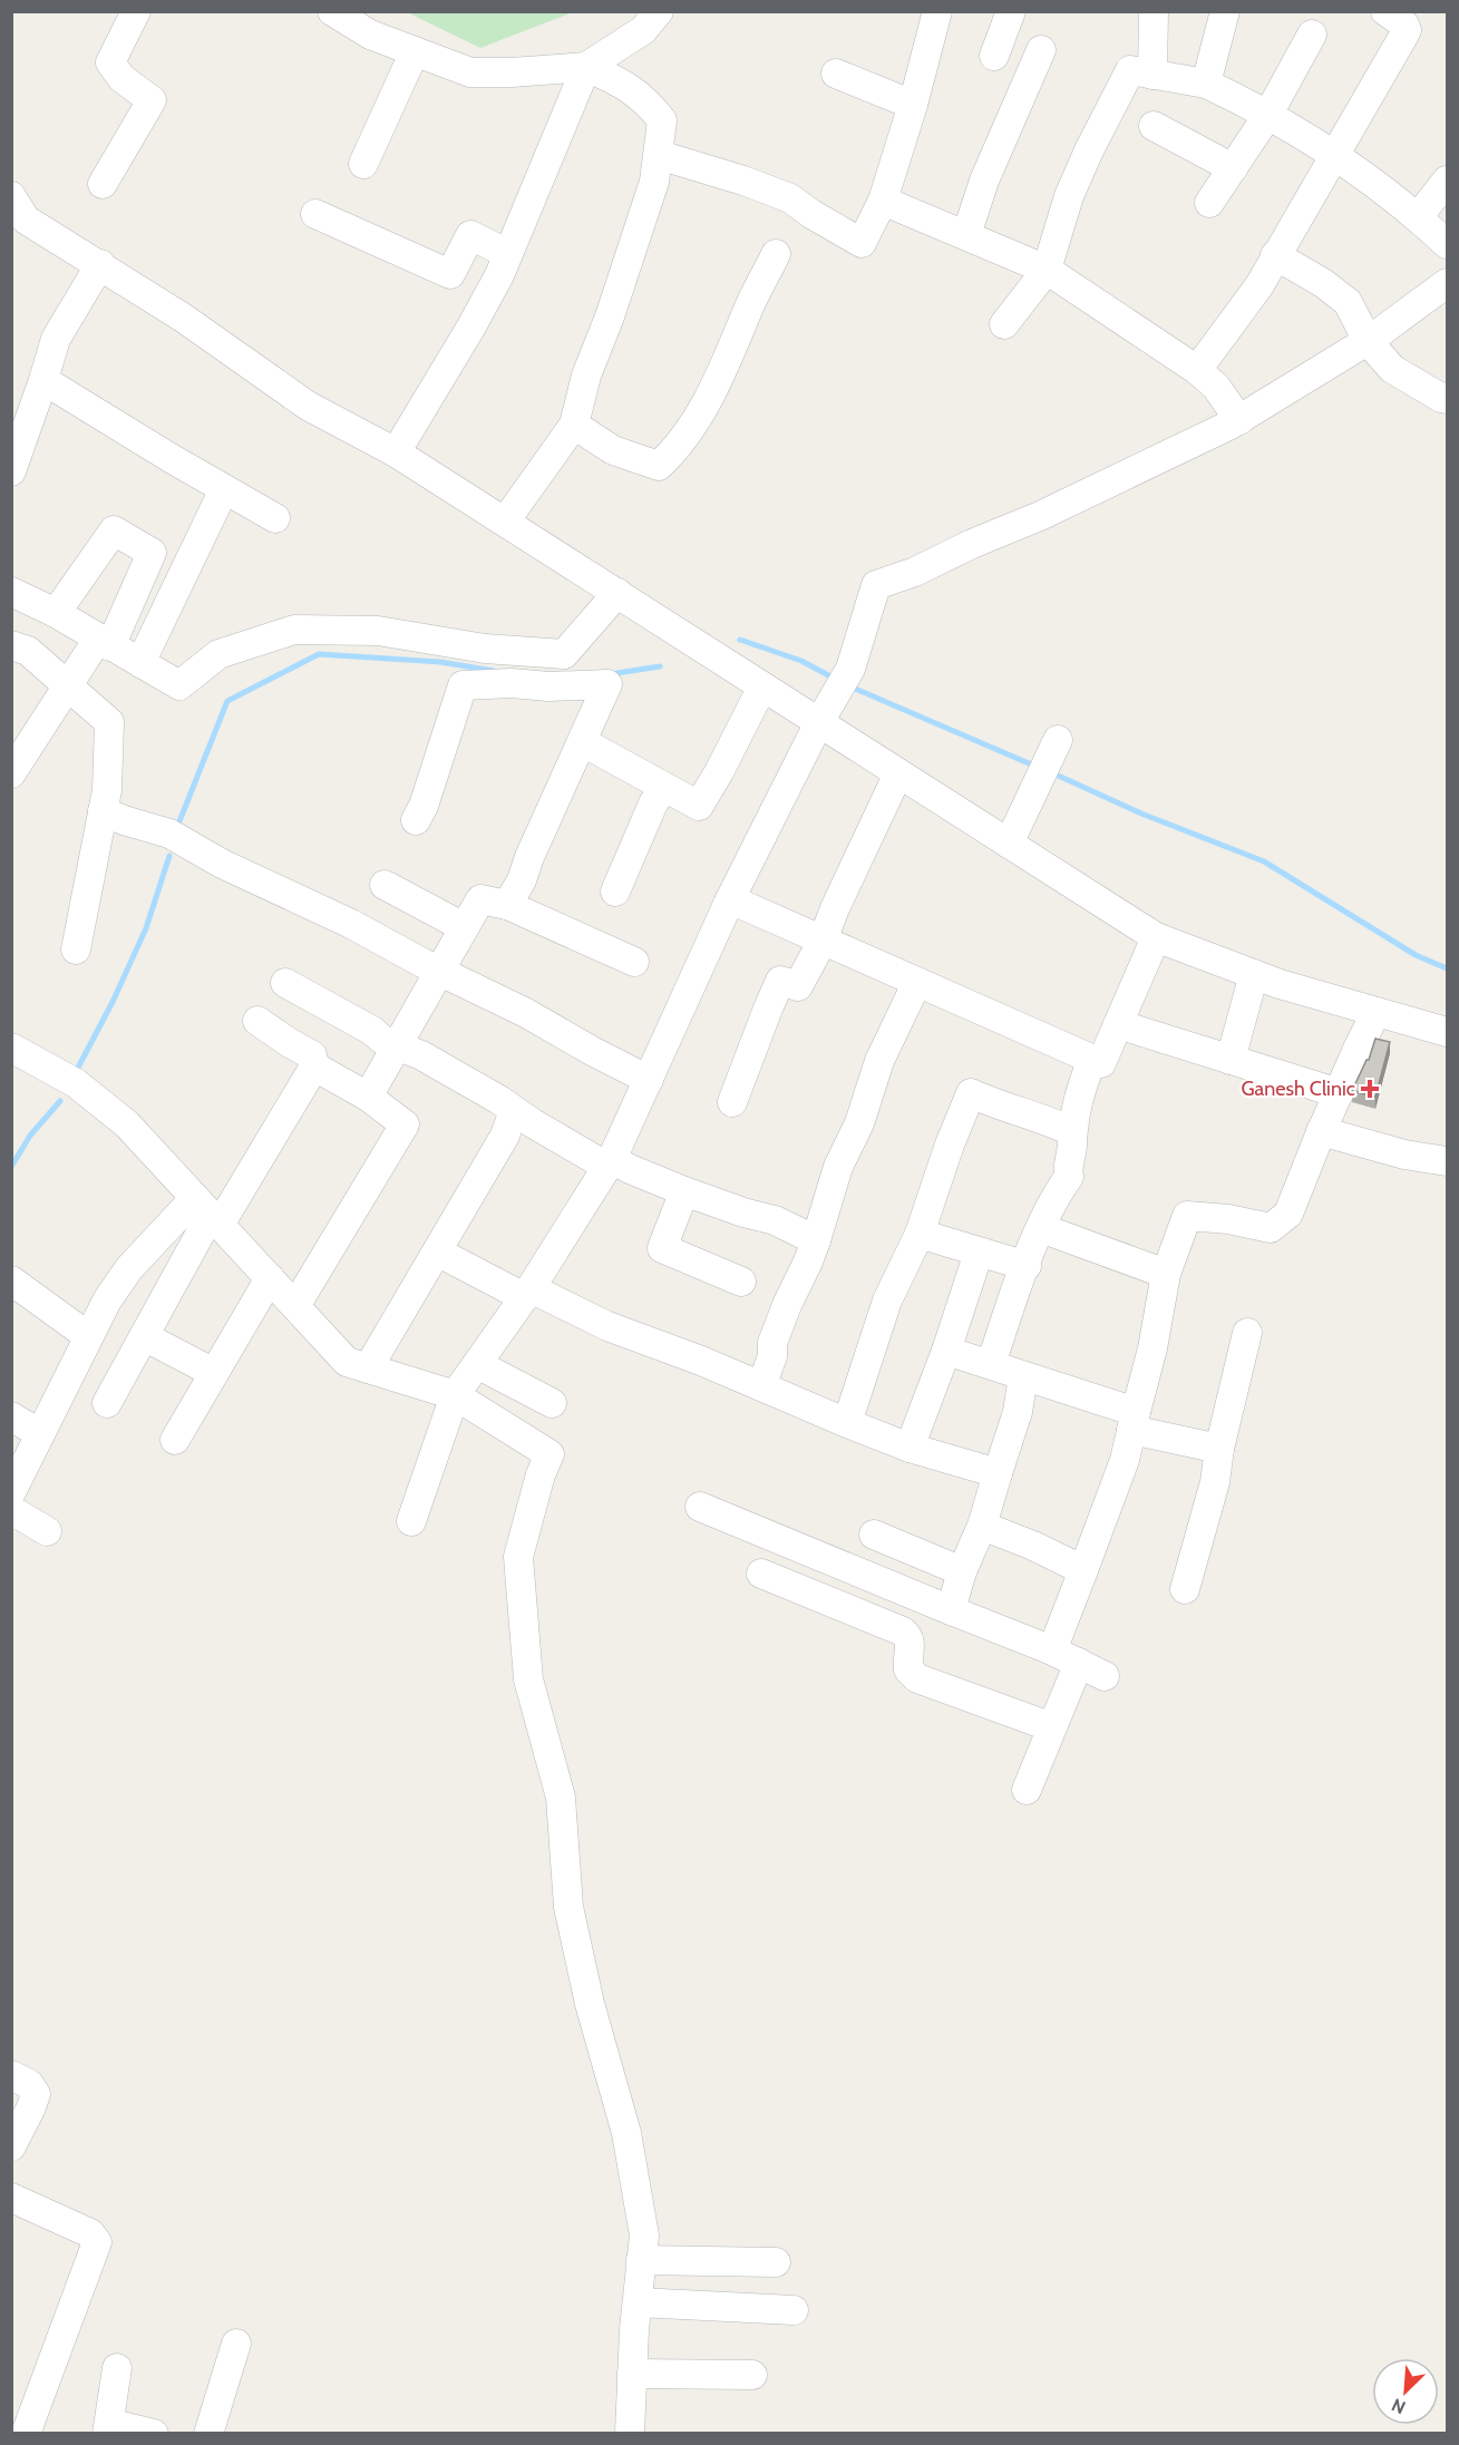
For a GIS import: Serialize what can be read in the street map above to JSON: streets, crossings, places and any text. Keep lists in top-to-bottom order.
{
  "places": {
    "health": ["Ganesh Clinic"]
  },
  "north": "bottom left"
}
